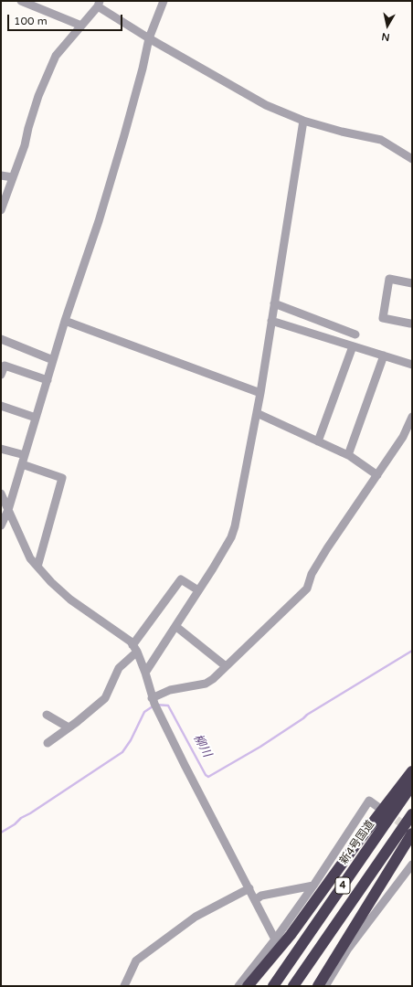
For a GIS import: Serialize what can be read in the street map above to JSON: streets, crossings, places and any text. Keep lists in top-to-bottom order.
{
  "streets": {
    "highway": ["新4号国道", "4"]
  },
  "water": ["柳川"],
  "scale_bar": "100 m",
  "north": "bottom"
}
